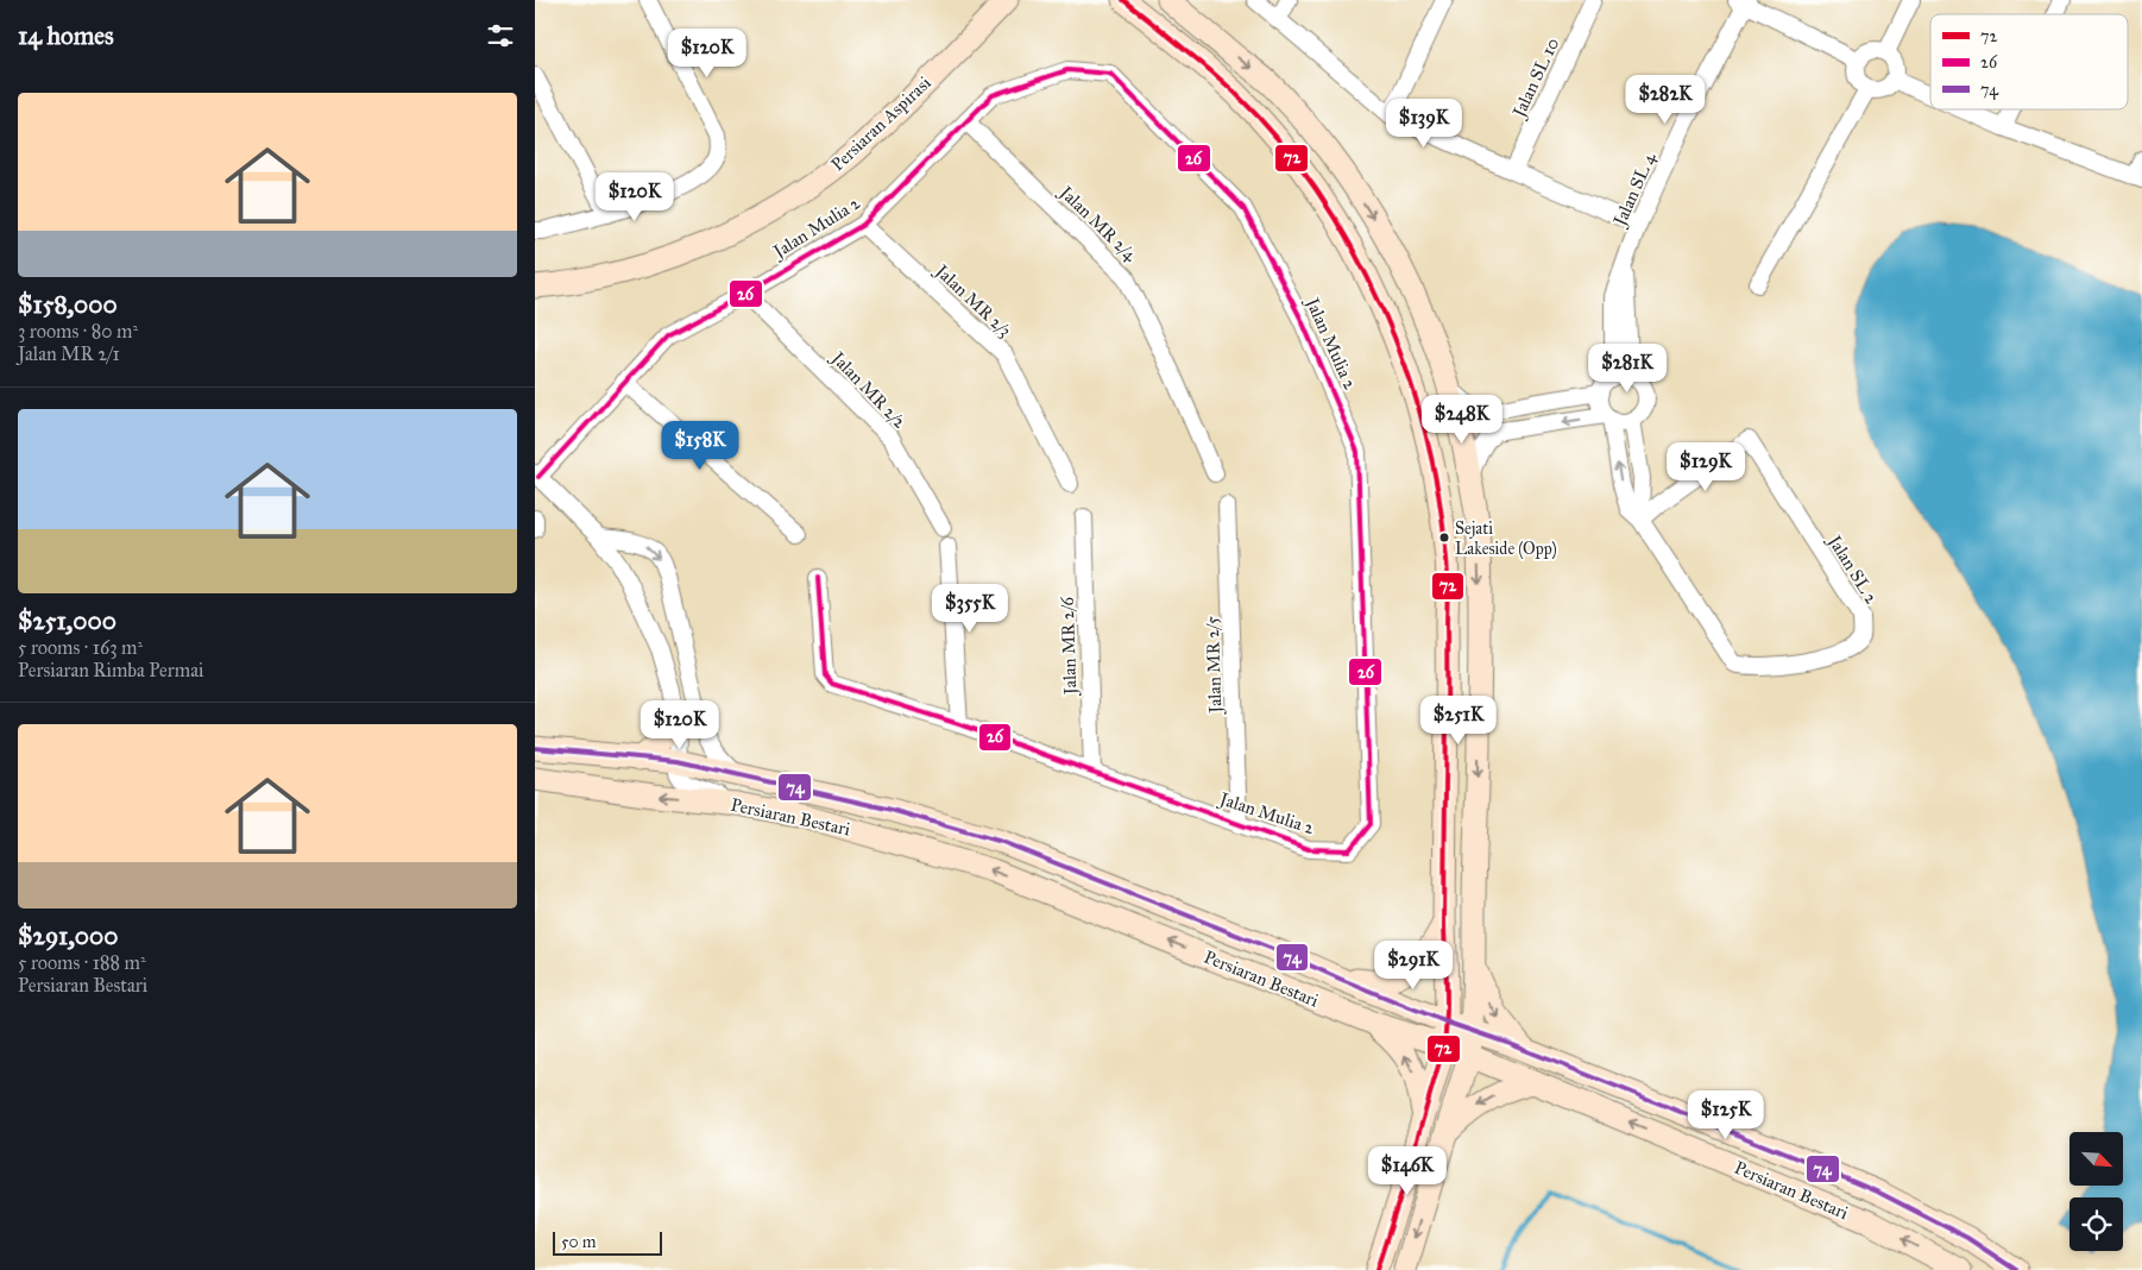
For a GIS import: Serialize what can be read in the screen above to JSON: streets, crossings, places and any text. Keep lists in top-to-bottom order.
{
  "streets": {
    "main road": ["Persiaran Aspirasi", "Persiaran Bestari"],
    "street": [
      "Jalan SL 10",
      "Jalan SL 4",
      "Jalan MR 2/4",
      "Jalan Mulia 2",
      "Jalan MR 2/3",
      "Jalan MR 2/2",
      "Jalan SL 2",
      "Jalan MR 2/6",
      "Jalan MR 2/5"
    ]
  },
  "crossings": [
    ["Jalan SL 4", "Jalan SL 2"],
    ["Jalan MR 2/4", "Jalan Mulia 2"],
    ["Jalan Mulia 2", "Jalan MR 2/3"],
    ["Jalan Mulia 2", "Jalan MR 2/2"],
    ["Jalan Mulia 2", "Jalan MR 2/6"],
    ["Jalan Mulia 2", "Jalan MR 2/5"],
    ["Jalan Mulia 2", "Persiaran Bestari"]
  ],
  "places": ["Sejati Lakeside (Opp)"],
  "lines": ["transit line 72", "transit line 26", "transit line 74"],
  "legend": ["72", "26", "74"],
  "scale_bar": "50 m",
  "north": "bottom right",
  "page": {
    "heading": "14 homes",
    "price": [
      "$120K",
      "$282K",
      "$139K",
      "$120K",
      "$281K",
      "$248K",
      "$158K",
      "$129K",
      "$355K",
      "$251K",
      "$120K",
      "$291K",
      "$125K",
      "$146K"
    ],
    "list": [
      {
        "name": "$158,000",
        "note": "3 rooms · 80 m² · Jalan MR 2/1"
      },
      {
        "name": "$251,000",
        "note": "5 rooms · 163 m² · Persiaran Rimba Permai"
      },
      {
        "name": "$291,000",
        "note": "5 rooms · 188 m² · Persiaran Bestari"
      }
    ],
    "scale": "50 m"
  }
}
